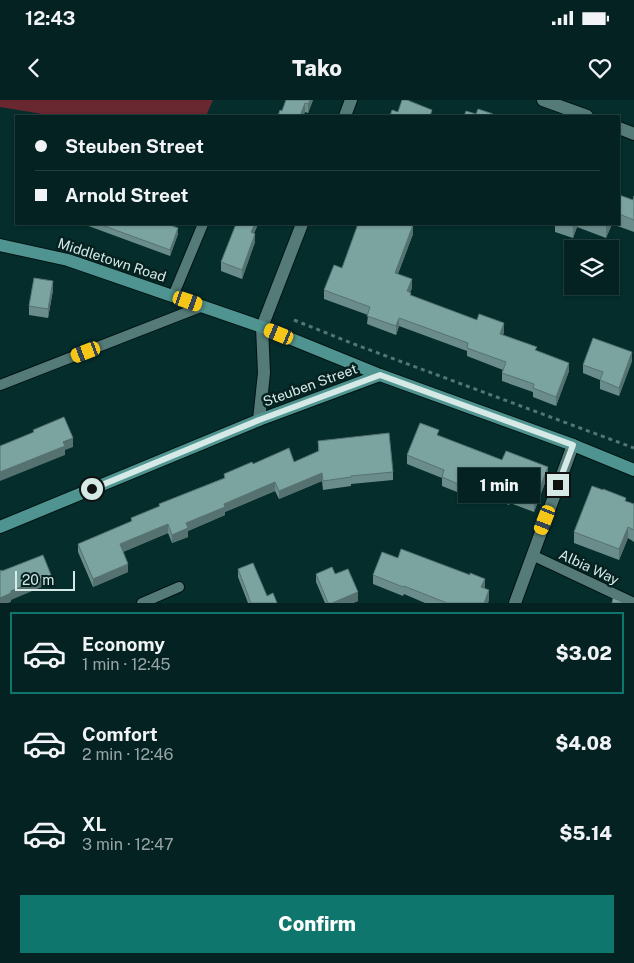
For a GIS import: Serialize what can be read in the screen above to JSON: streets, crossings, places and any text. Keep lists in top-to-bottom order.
{
  "streets": {
    "street": ["Middletown Road", "Steuben Street"],
    "lane": ["Albia Way"]
  },
  "crossings": [
    ["Middletown Road", "Steuben Street"]
  ],
  "scale_bar": "20 m",
  "page": {
    "status": "12:43",
    "header": "Tako",
    "banner": ["Steuben Street", "Arnold Street"],
    "bubble": "1 min",
    "scale": "20 m",
    "list": [
      {
        "name": "Economy",
        "note": "1 min · 12:45",
        "value": "$3.02"
      },
      {
        "name": "Comfort",
        "note": "2 min · 12:46",
        "value": "$4.08"
      },
      {
        "name": "XL",
        "note": "3 min · 12:47",
        "value": "$5.14"
      }
    ],
    "buttons": "Confirm"
  }
}
